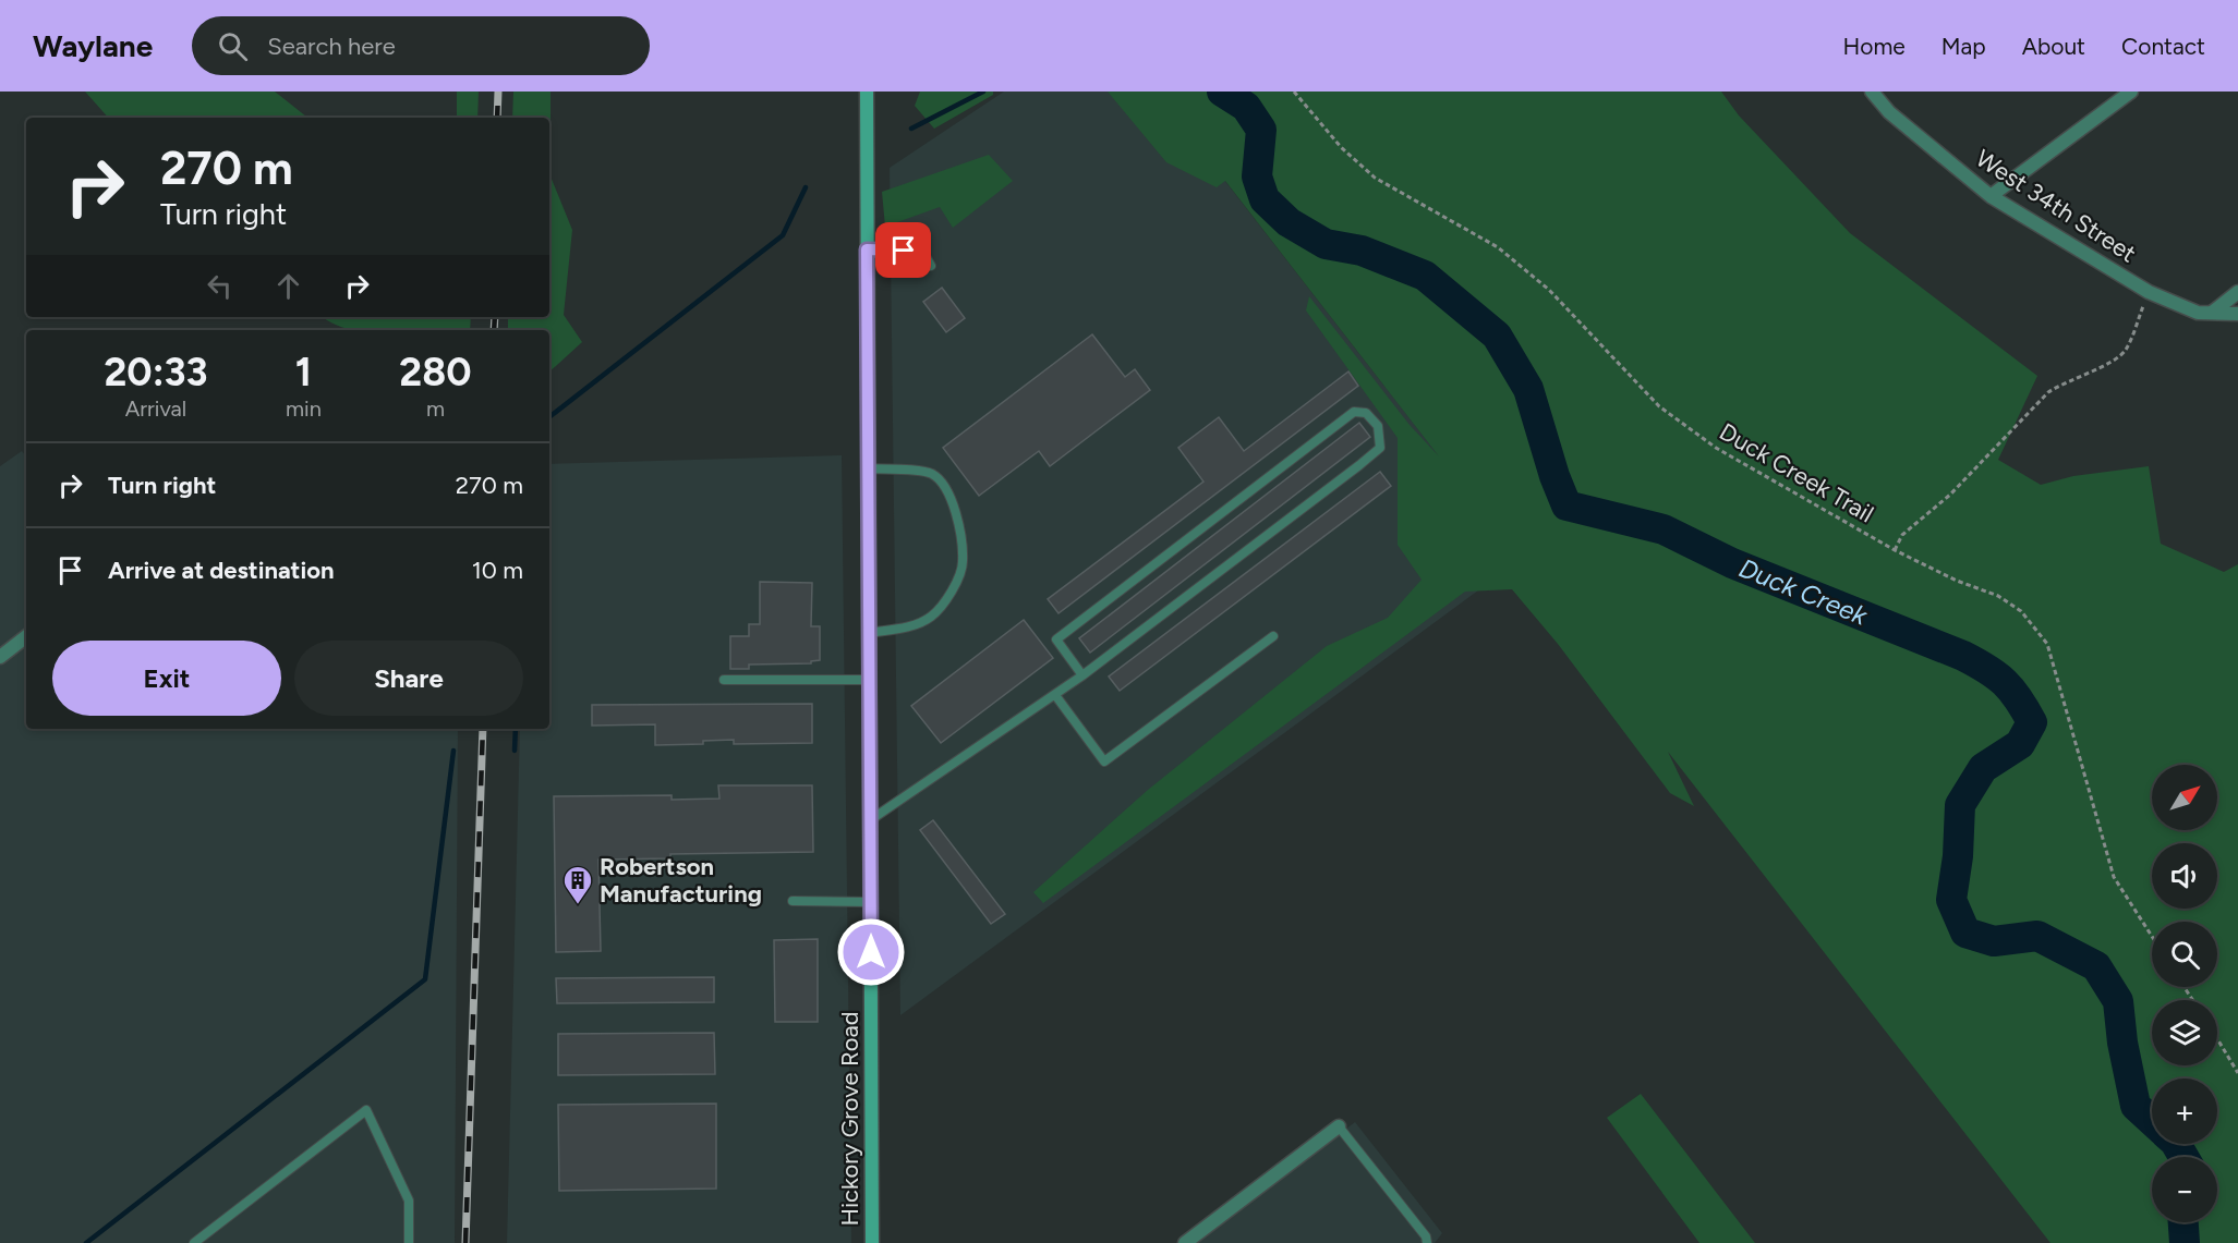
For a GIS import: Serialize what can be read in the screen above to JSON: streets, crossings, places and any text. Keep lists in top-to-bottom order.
{
  "streets": {
    "main road": ["Hickory Grove Road"],
    "street": ["West 34th Street"],
    "path": ["Duck Creek Trail"]
  },
  "water": ["Duck Creek"],
  "places": {
    "building": ["Robertson Manufacturing"]
  },
  "north": "top right",
  "page": {
    "header": "Waylane",
    "search": "Search here",
    "nav": [
      "Home",
      "Map",
      "About",
      "Contact"
    ],
    "turn": ["270 m", "Turn right"],
    "eta": [
      "20:33",
      "Arrival",
      "1",
      "min",
      "280",
      "m"
    ],
    "list": [
      {
        "name": "Turn right",
        "value": "270 m"
      },
      {
        "name": "Arrive at destination",
        "value": "10 m"
      }
    ],
    "buttons": ["Exit", "Share"],
    "map_buttons": ["+", "−"]
  }
}
